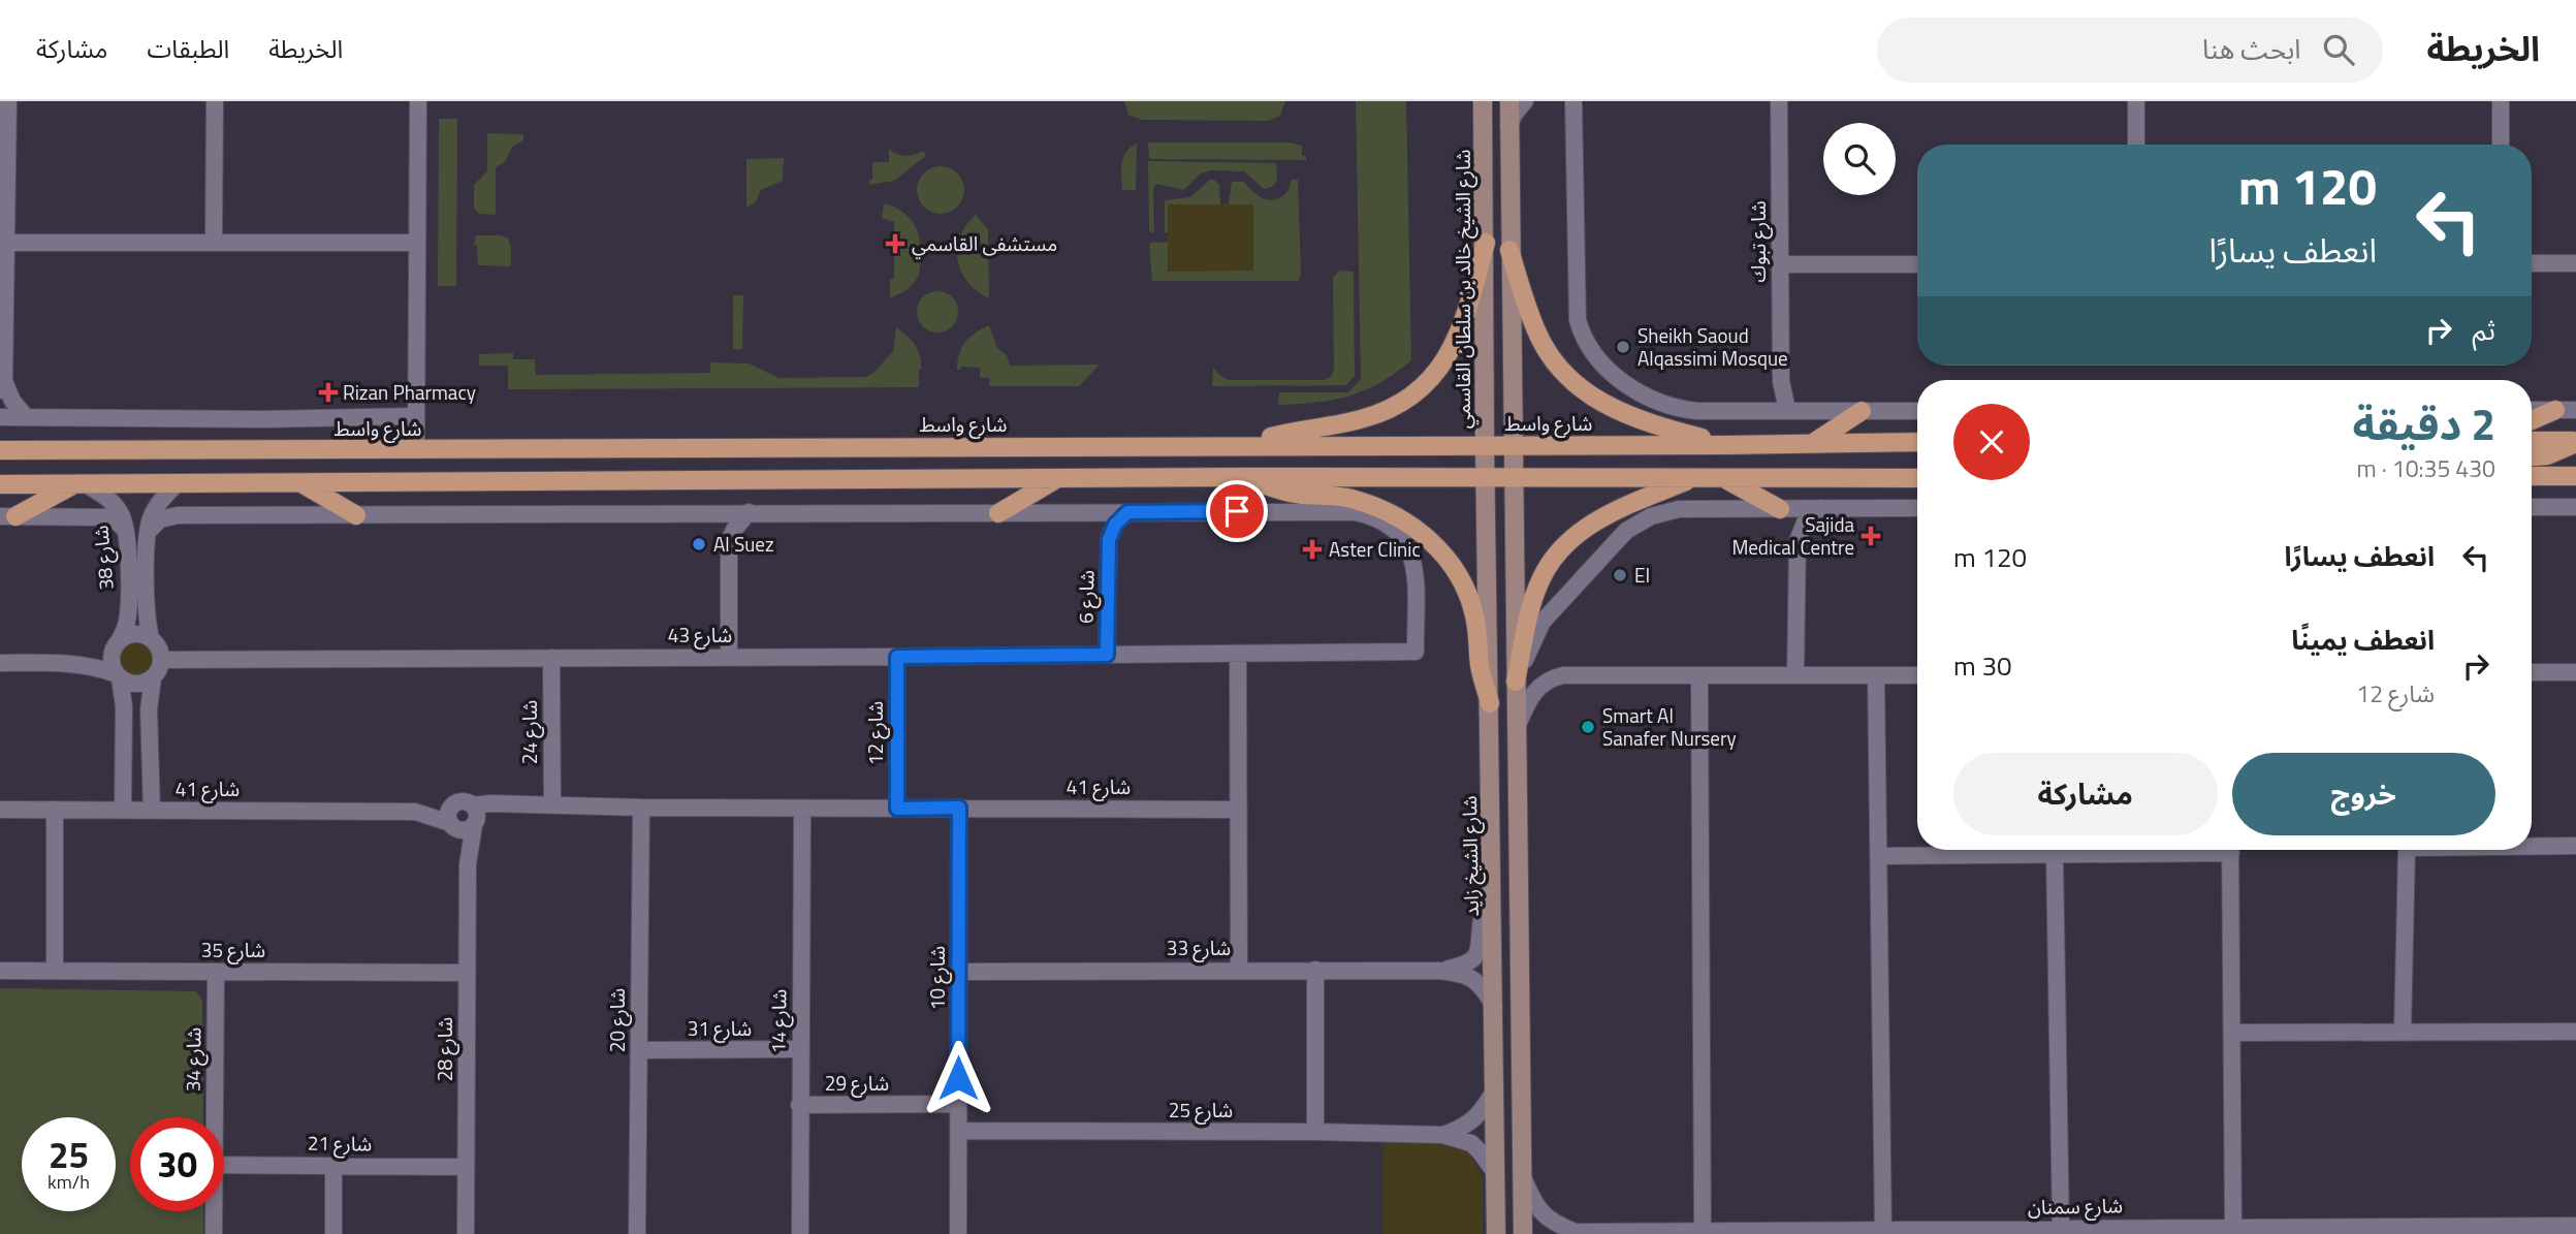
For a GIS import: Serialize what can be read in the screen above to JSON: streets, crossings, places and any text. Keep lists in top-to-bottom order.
{
  "streets": {
    "main road": ["شارع الشيخ خالد بن سلطان القاسمي", "شارع واسط", "شارع الشيخ زايد"],
    "street": [
      "شارع تبوك",
      "شارع 38",
      "شارع 6",
      "شارع 43",
      "شارع 24",
      "شارع 12",
      "شارع 41",
      "شارع 33",
      "شارع 35",
      "شارع 10",
      "شارع 20",
      "شارع 14",
      "شارع 31",
      "شارع 28",
      "شارع 34",
      "شارع 29",
      "شارع 25",
      "شارع 21",
      "شارع سمنان"
    ]
  },
  "crossings": [
    ["شارع الشيخ خالد بن سلطان القاسمي", "شارع واسط"],
    ["شارع الشيخ خالد بن سلطان القاسمي", "شارع الشيخ زايد"],
    ["شارع 38", "شارع 43"],
    ["شارع 6", "شارع 43"],
    ["شارع 43", "شارع 24"],
    ["شارع 43", "شارع 12"],
    ["شارع 24", "شارع 41"],
    ["شارع 12", "شارع 41"],
    ["شارع 41", "شارع 10"],
    ["شارع 41", "شارع 20"],
    ["شارع 41", "شارع 14"],
    ["شارع 41", "شارع 28"],
    ["شارع الشيخ زايد", "شارع 33"],
    ["شارع الشيخ زايد", "شارع 25"],
    ["شارع 33", "شارع 10"],
    ["شارع 35", "شارع 28"],
    ["شارع 35", "شارع 34"],
    ["شارع 10", "شارع 29"],
    ["شارع 10", "شارع 25"],
    ["شارع 20", "شارع 31"],
    ["شارع 14", "شارع 31"],
    ["شارع 14", "شارع 29"],
    ["شارع 28", "شارع 21"]
  ],
  "places": {
    "health": [
      "مستشفى القاسمي",
      "Rizan Pharmacy",
      "Sajida Medical Centre",
      "Aster Clinic"
    ],
    "other": [
      "Sheikh Saoud Alqassimi Mosque",
      "Al Suez",
      "EI",
      "Smart Al Sanafer Nursery"
    ]
  },
  "page": {
    "header": "الخريطة",
    "search": "ابحث هنا",
    "nav": ["الخريطة", "الطبقات", "مشاركة"],
    "turn": ["120 m", "انعطف يسارًا"],
    "then": "ثم",
    "heading": ["2 دقيقة", "430 m · 10:35"],
    "list": [
      {
        "name": "انعطف يسارًا",
        "value": "120 m"
      },
      {
        "name": "انعطف يمينًا",
        "note": "شارع 12",
        "value": "30 m"
      }
    ],
    "buttons": ["خروج", "مشاركة"],
    "speed": "25 km/h",
    "limit": "30"
  }
}
